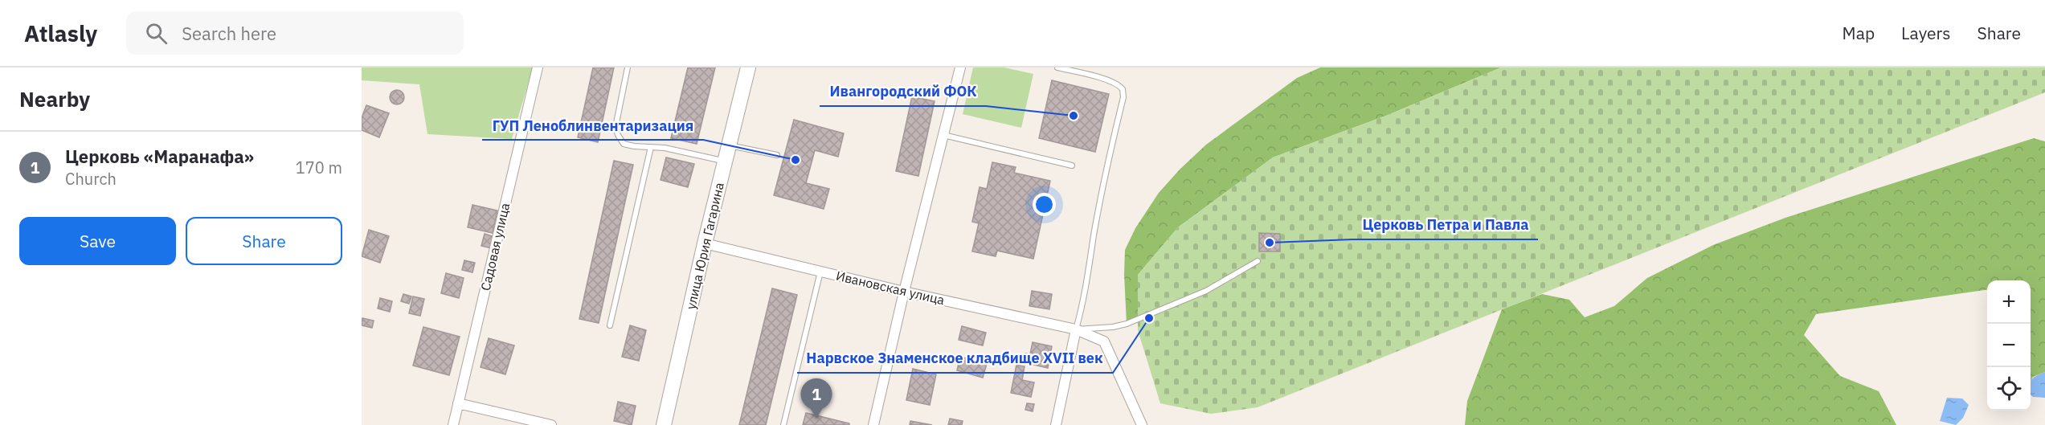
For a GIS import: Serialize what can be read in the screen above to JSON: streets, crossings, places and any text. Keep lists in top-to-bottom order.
{
  "streets": {
    "street": ["улица Юрия Гагарина", "Садовая улица", "Ивановская улица"]
  },
  "crossings": [
    ["улица Юрия Гагарина", "Ивановская улица"]
  ],
  "places": [
    "Ивангородский ФОК",
    "ГУП Леноблинвентаризация",
    "Церковь Петра и Павла",
    "Нарвское Знаменское кладбище XVII век"
  ],
  "page": {
    "header": "Atlasly",
    "search": "Search here",
    "nav": ["Map", "Layers", "Share"],
    "heading": "Nearby",
    "list": [
      {
        "mark": "1",
        "name": "Церковь «Маранафа»",
        "note": "Church",
        "value": "170 m"
      }
    ],
    "buttons": ["Save", "Share"],
    "map_buttons": ["+", "−"],
    "pins": "1"
  }
}
